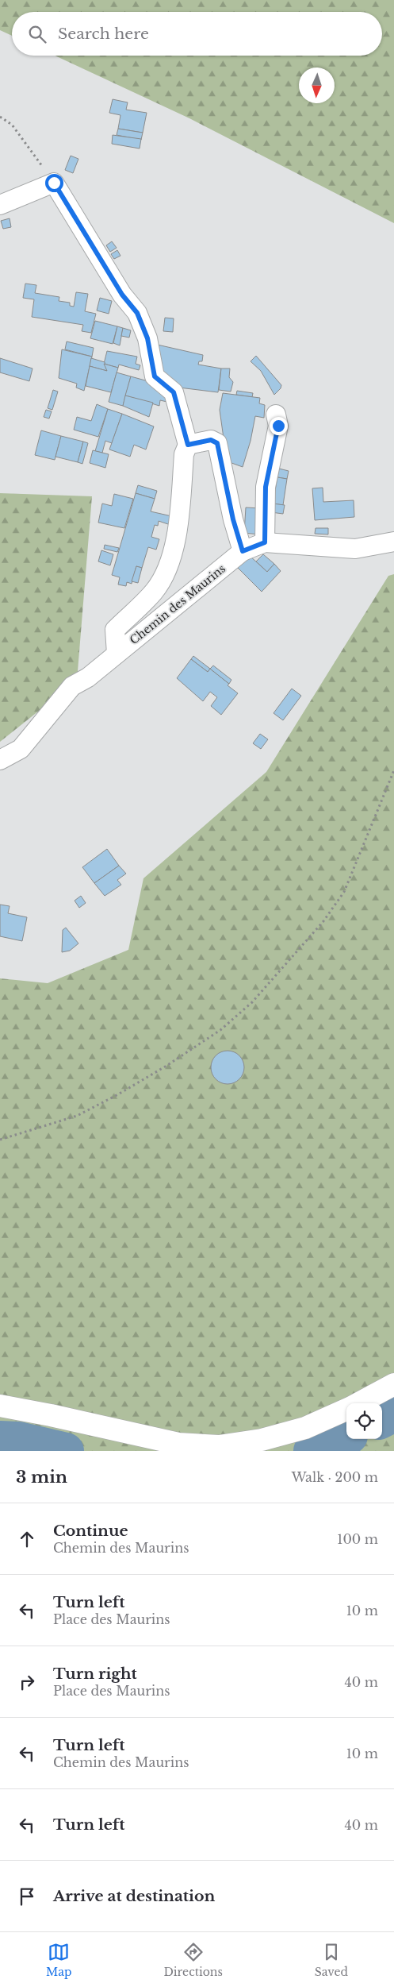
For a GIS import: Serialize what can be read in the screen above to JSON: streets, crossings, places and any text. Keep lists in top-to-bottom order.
{
  "streets": {
    "street": ["Chemin des Maurins"]
  },
  "north": "bottom",
  "page": {
    "search": "Search here",
    "heading": ["3 min", "Walk · 200 m"],
    "list": [
      ["Continue", "Chemin des Maurins", "100 m"],
      ["Turn left", "Place des Maurins", "10 m"],
      ["Turn right", "Place des Maurins", "40 m"],
      ["Turn left", "Chemin des Maurins", "10 m"],
      ["Turn left", "40 m"],
      "Arrive at destination"
    ],
    "nav": ["Map", "Directions", "Saved"]
  }
}
